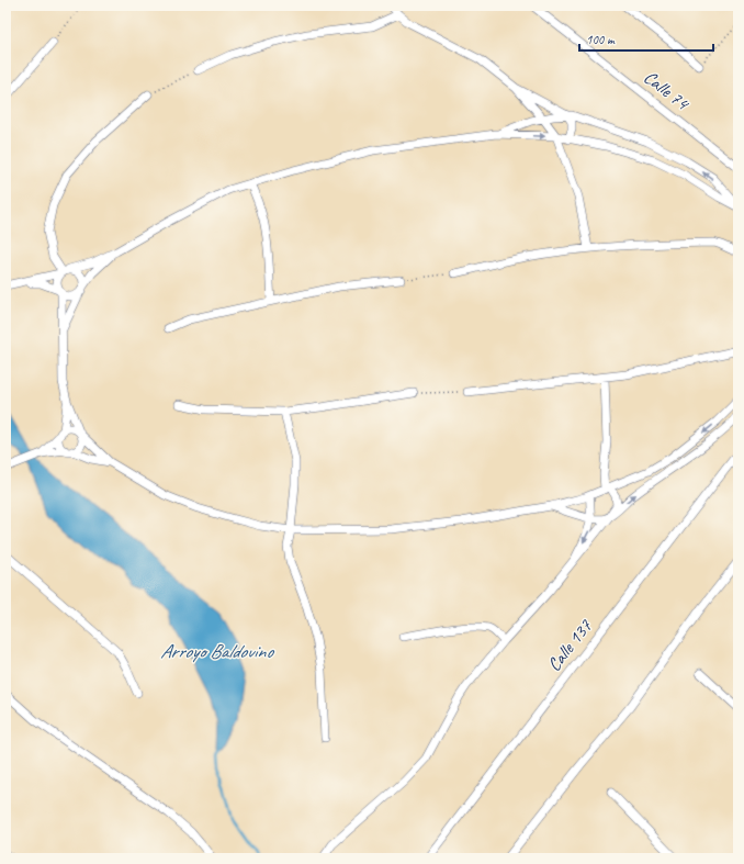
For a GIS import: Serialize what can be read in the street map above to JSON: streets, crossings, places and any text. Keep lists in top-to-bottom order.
{
  "streets": {
    "street": ["Calle 74", "Calle 137"]
  },
  "water": ["Arroyo Baldovino"],
  "scale_bar": "100 m"
}
